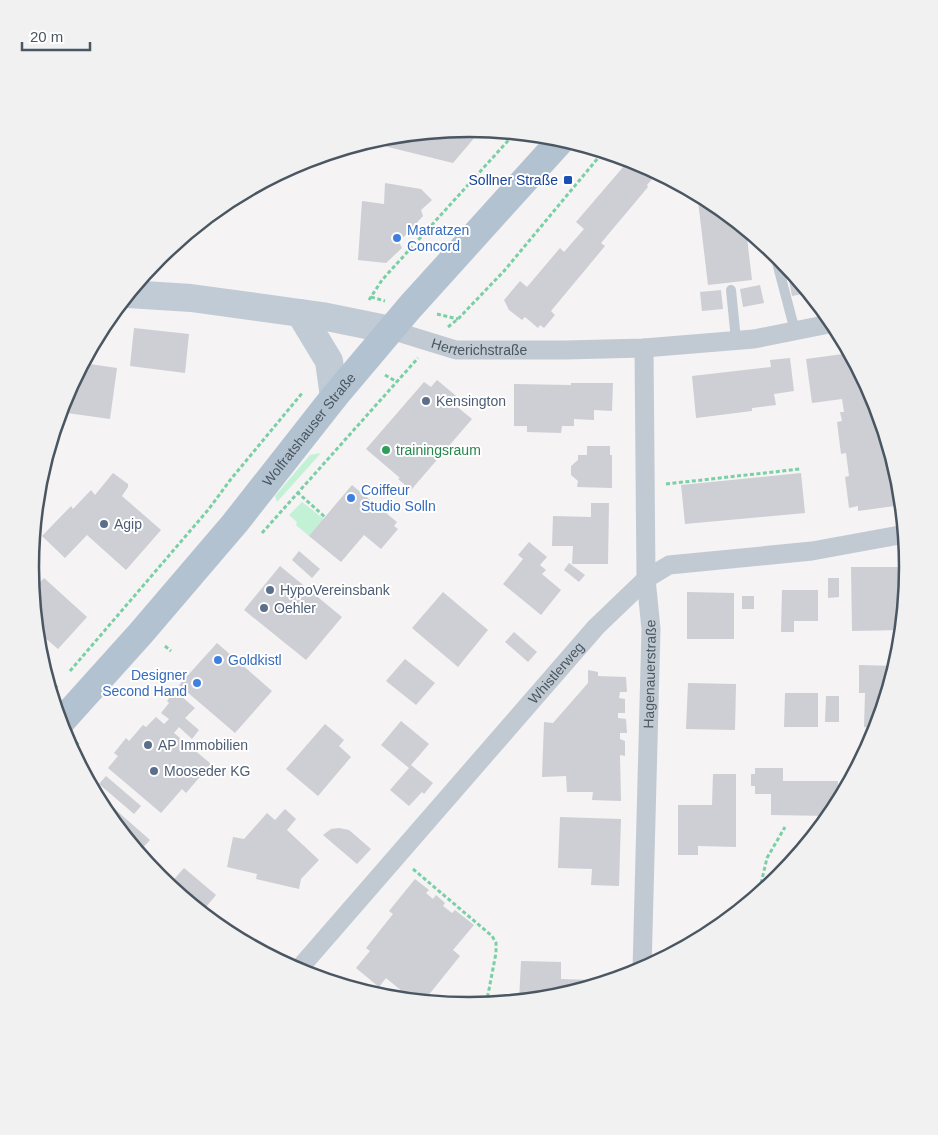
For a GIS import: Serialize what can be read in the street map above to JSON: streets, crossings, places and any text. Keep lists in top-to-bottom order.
{
  "streets": {
    "main road": ["Herterichstraße", "Wolfratshauser Straße"],
    "street": ["Whistlerweg", "Hagenauerstraße"]
  },
  "crossings": [
    ["Herterichstraße", "Wolfratshauser Straße"],
    ["Herterichstraße", "Hagenauerstraße"],
    ["Whistlerweg", "Hagenauerstraße"]
  ],
  "places": {
    "transit": ["Sollner Straße"],
    "other": [
      "Matratzen Concord",
      "Kensington",
      "trainingsraum",
      "Coiffeur Studio Solln",
      "Agip",
      "HypoVereinsbank",
      "Oehler",
      "Goldkistl",
      "Designer Second Hand",
      "AP Immobilien",
      "Mooseder KG"
    ]
  },
  "scale_bar": "20 m"
}
